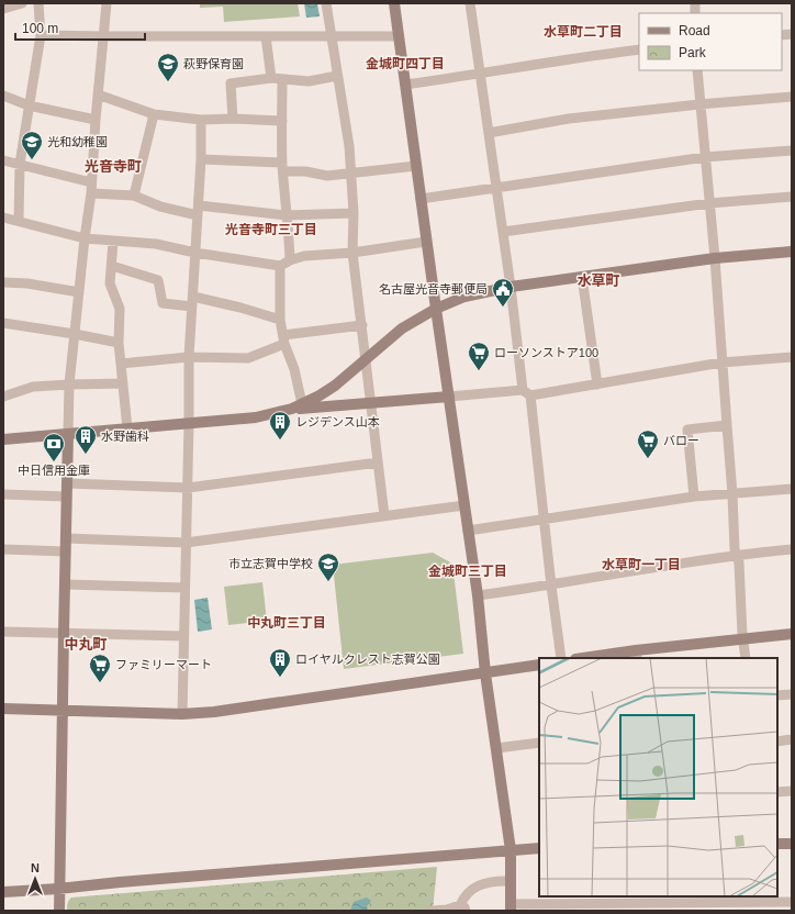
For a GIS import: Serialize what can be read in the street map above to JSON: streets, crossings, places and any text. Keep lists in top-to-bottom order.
{
  "districts": [
    "水草町二丁目",
    "金城町四丁目",
    "光音寺町",
    "光音寺町三丁目",
    "水草町",
    "水草町一丁目",
    "金城町三丁目",
    "中丸町三丁目",
    "中丸町"
  ],
  "places": {
    "school or university": ["萩野保育園", "光和幼稚園", "市立志賀中学校"],
    "public building": ["名古屋光音寺郵便局"],
    "supermarket": ["ローソンストア100", "バロー", "ファミリーマート"],
    "building": ["レジデンス山本", "水野歯科", "ロイヤルクレスト志賀公園"],
    "bank": ["中日信用金庫"]
  },
  "legend": ["Road", "Park"],
  "scale_bar": "100 m",
  "north": "top"
}
